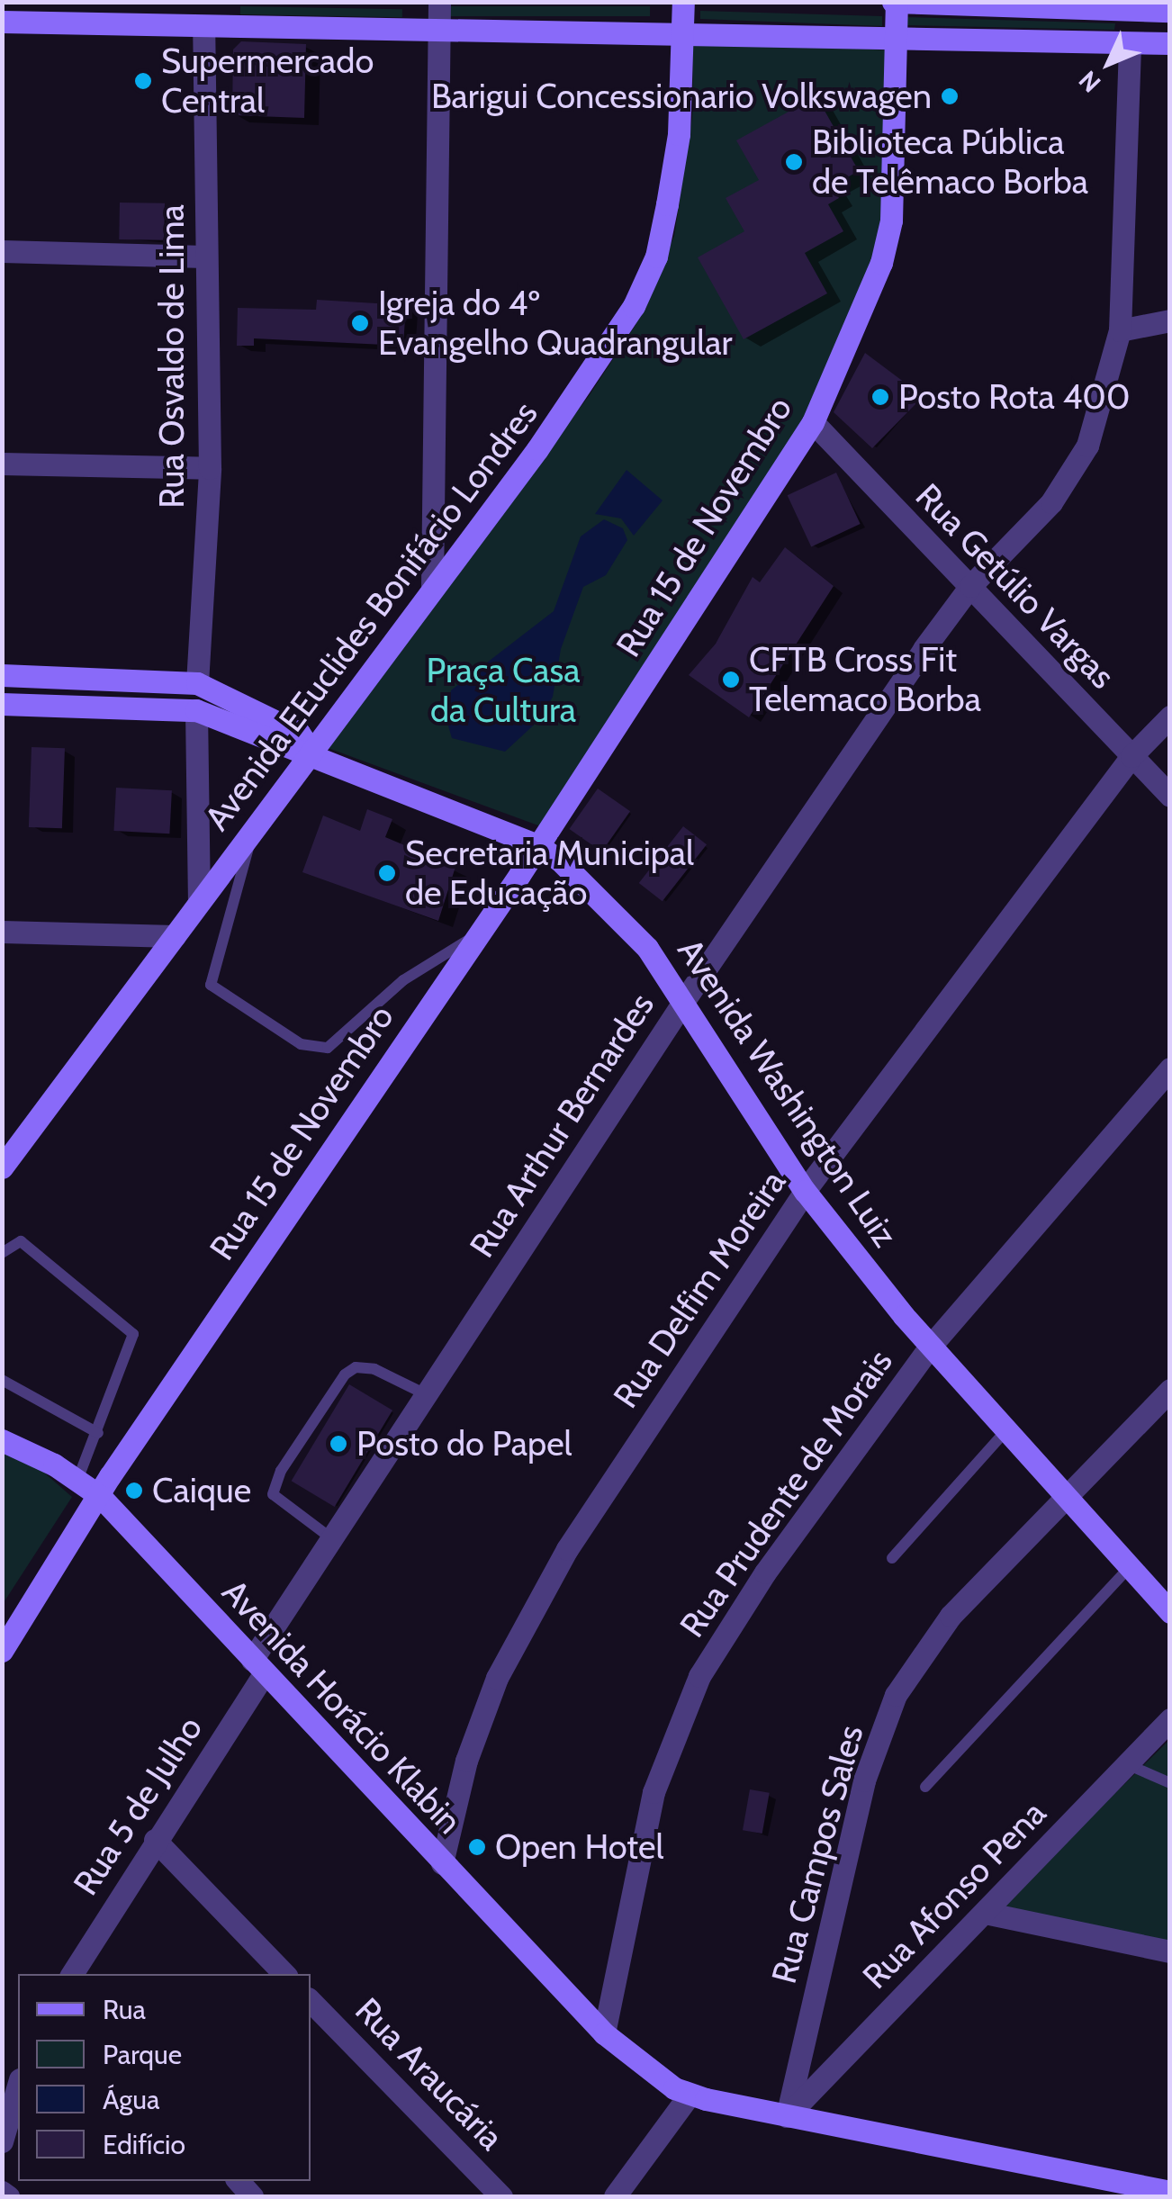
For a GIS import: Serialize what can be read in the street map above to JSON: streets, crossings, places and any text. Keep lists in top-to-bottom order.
{
  "streets": {
    "main road": [
      "Rua 15 de Novembro",
      "Avenida EEuclides Bonifácio Londres",
      "Avenida Washington Luiz",
      "Avenida Horácio Klabin"
    ],
    "street": [
      "Rua Osvaldo de Lima",
      "Rua Getúlio Vargas",
      "Rua Arthur Bernardes",
      "Rua Delfim Moreira",
      "Rua Prudente de Morais",
      "Rua 5 de Julho",
      "Rua Campos Sales",
      "Rua Afonso Pena",
      "Rua Araucária"
    ]
  },
  "crossings": [
    ["Rua Osvaldo de Lima", "Avenida Washington Luiz"],
    ["Rua 15 de Novembro", "Rua Getúlio Vargas"],
    ["Rua 15 de Novembro", "Avenida Washington Luiz"],
    ["Rua 15 de Novembro", "Avenida Horácio Klabin"],
    ["Rua Getúlio Vargas", "Rua Arthur Bernardes"],
    ["Rua Getúlio Vargas", "Rua Delfim Moreira"],
    ["Avenida EEuclides Bonifácio Londres", "Avenida Washington Luiz"],
    ["Avenida Washington Luiz", "Rua Arthur Bernardes"],
    ["Avenida Washington Luiz", "Rua Delfim Moreira"],
    ["Avenida Washington Luiz", "Rua Prudente de Morais"],
    ["Avenida Washington Luiz", "Rua Campos Sales"],
    ["Rua Arthur Bernardes", "Avenida Horácio Klabin"],
    ["Rua Arthur Bernardes", "Rua 5 de Julho"],
    ["Rua Delfim Moreira", "Avenida Horácio Klabin"],
    ["Rua Prudente de Morais", "Avenida Horácio Klabin"],
    ["Avenida Horácio Klabin", "Rua 5 de Julho"],
    ["Avenida Horácio Klabin", "Rua Campos Sales"],
    ["Avenida Horácio Klabin", "Rua Afonso Pena"],
    ["Rua Campos Sales", "Rua Afonso Pena"]
  ],
  "parks": ["Praça Casa da Cultura"],
  "places": [
    "Supermercado Central",
    "Barigui Concessionario Volkswagen",
    "Biblioteca Pública de Telêmaco Borba",
    "Igreja do 4º Evangelho Quadrangular",
    "Posto Rota 400",
    "CFTB Cross Fit Telemaco Borba",
    "Secretaria Municipal de Educação",
    "Posto do Papel",
    "Caique",
    "Open Hotel"
  ],
  "legend": [
    "Rua",
    "Parque",
    "Água",
    "Edifício"
  ],
  "north": "bottom left"
}
